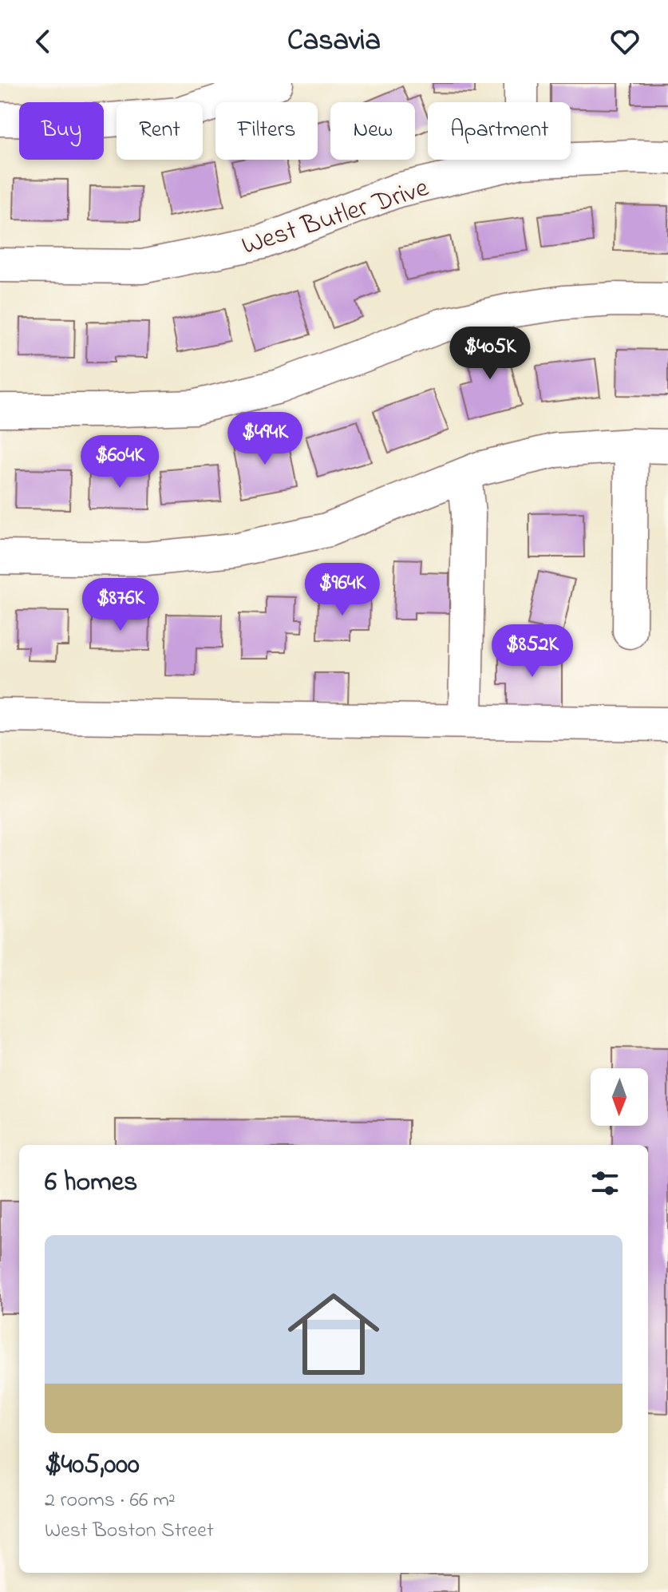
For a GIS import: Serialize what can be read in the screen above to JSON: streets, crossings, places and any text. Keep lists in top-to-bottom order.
{
  "streets": {
    "street": ["West Butler Drive"]
  },
  "north": "bottom",
  "page": {
    "header": "Casavia",
    "chip": [
      "Buy",
      "Rent",
      "Filters",
      "New",
      "Apartment"
    ],
    "price": [
      "$405K",
      "$494K",
      "$604K",
      "$964K",
      "$876K",
      "$852K"
    ],
    "heading": "6 homes",
    "list": [
      {
        "name": "$405,000",
        "note": "2 rooms · 66 m² · West Boston Street"
      }
    ]
  }
}
